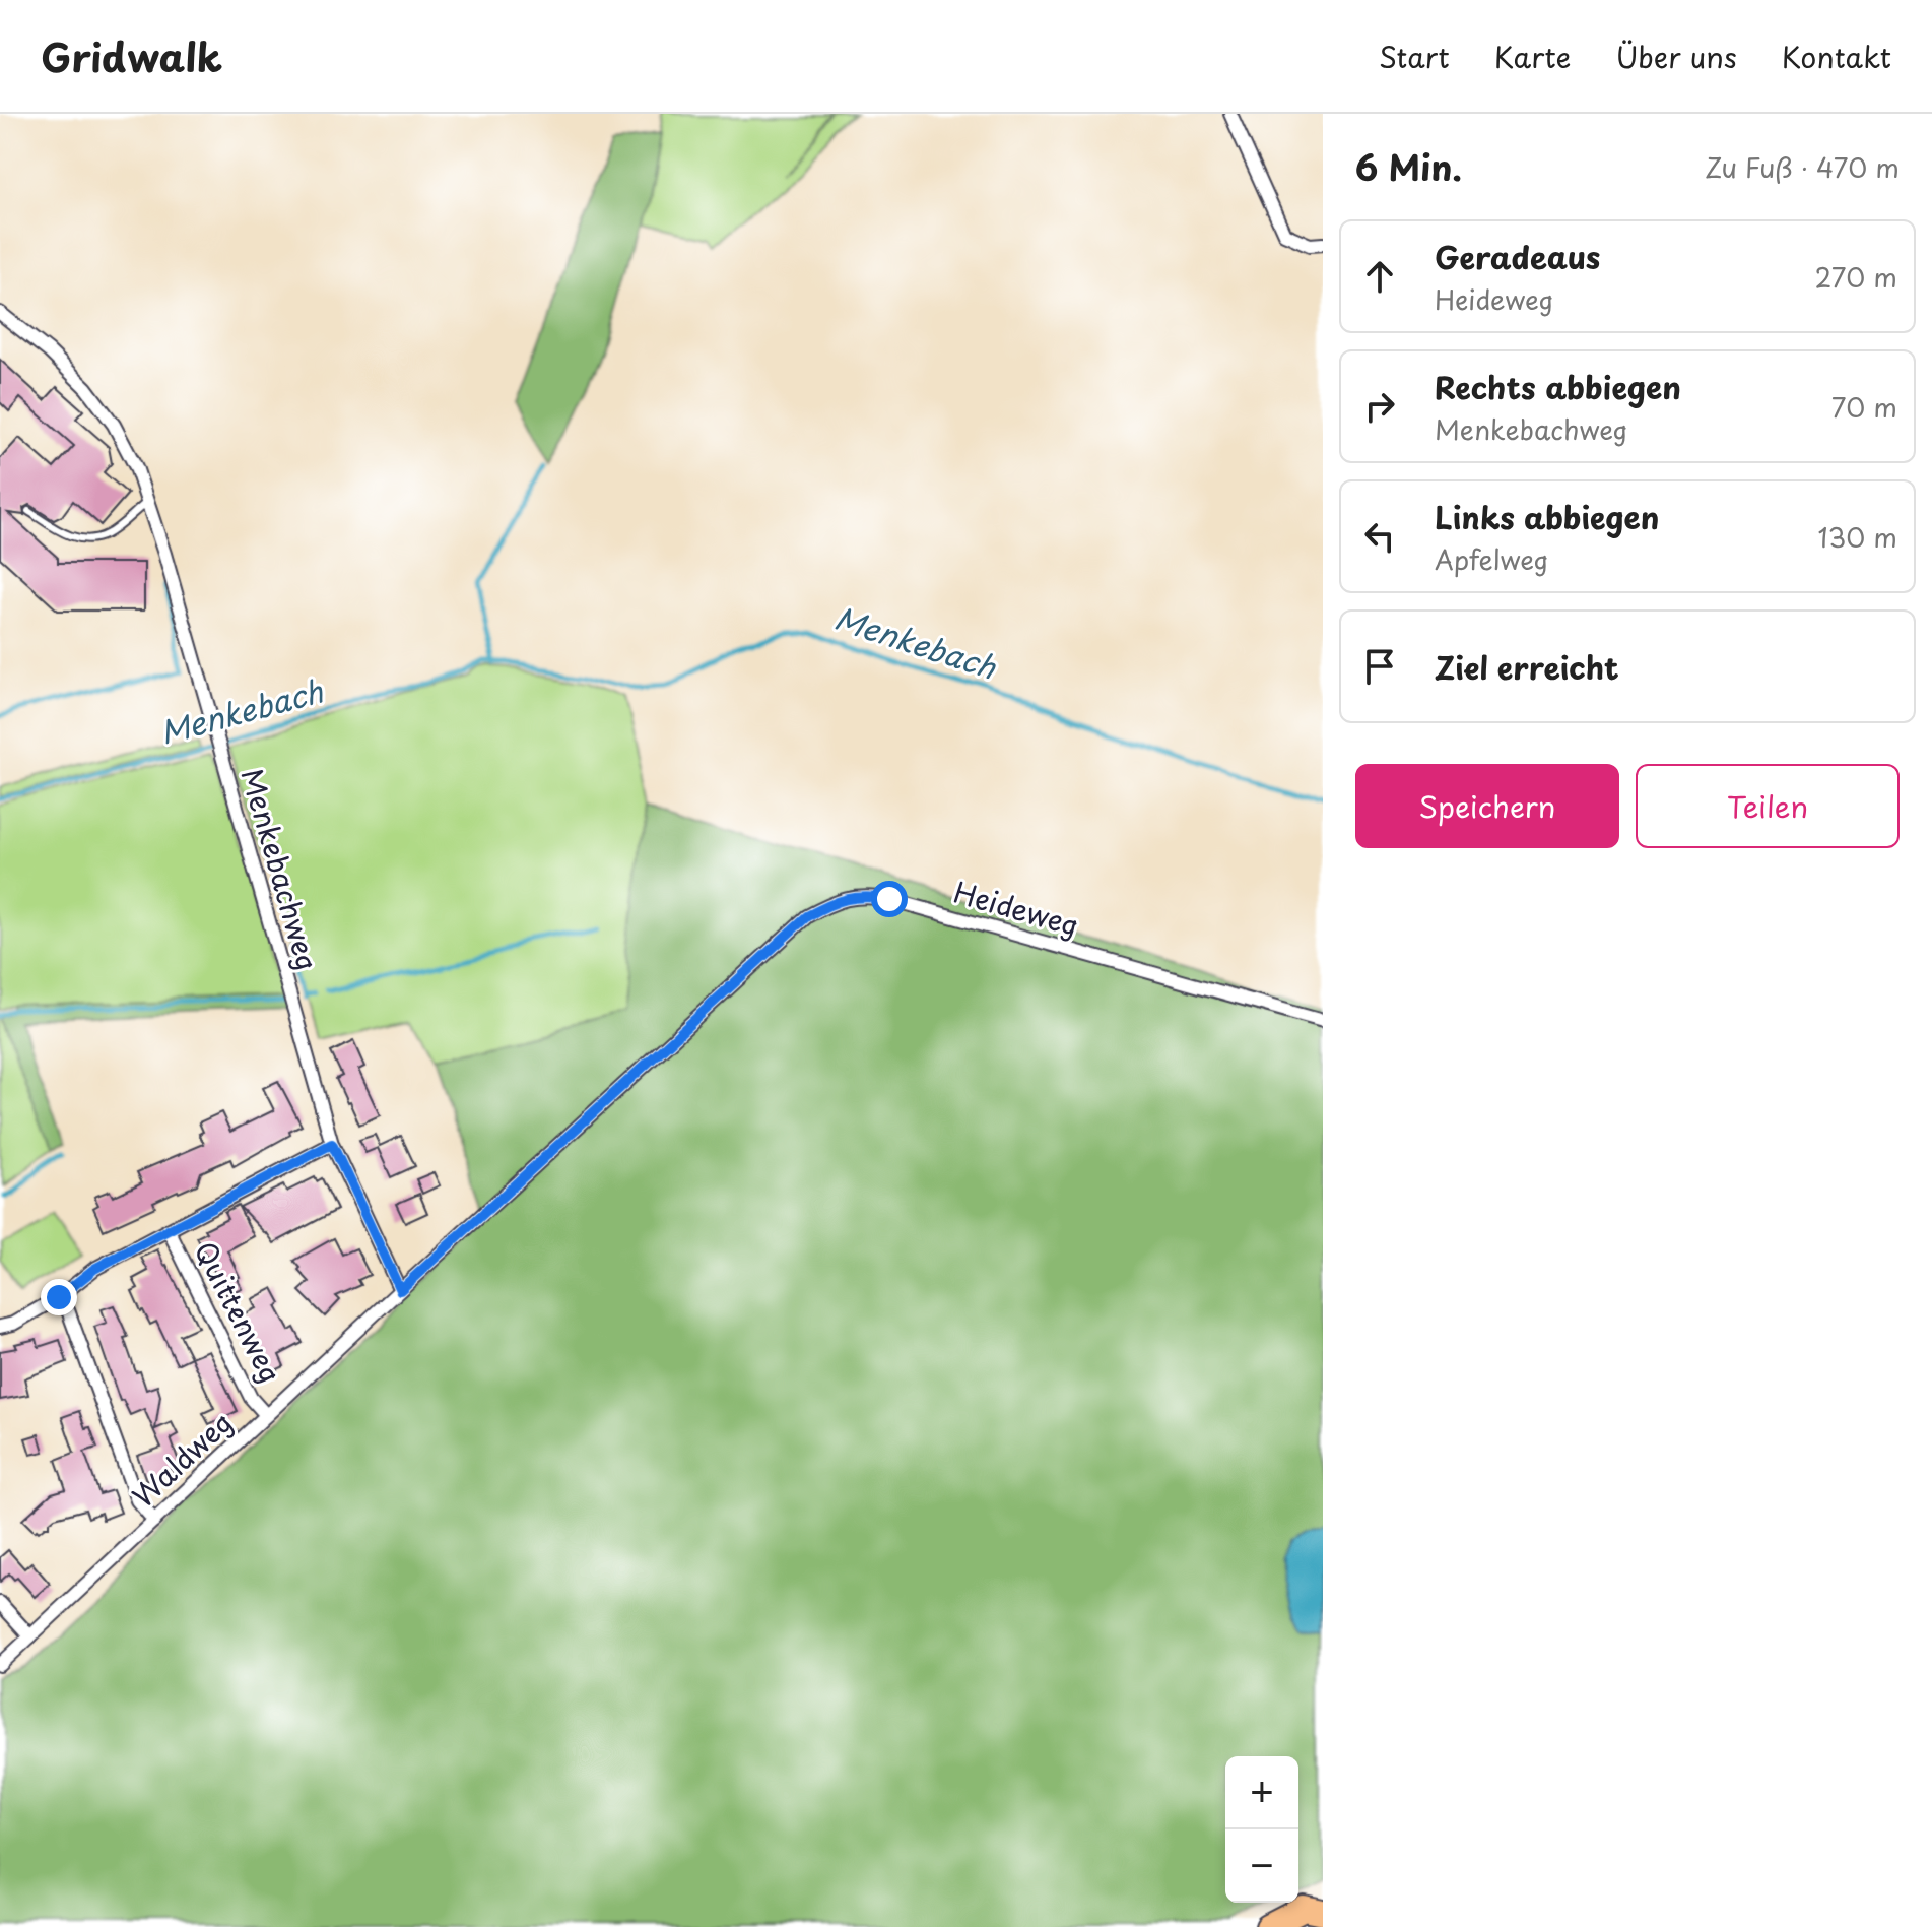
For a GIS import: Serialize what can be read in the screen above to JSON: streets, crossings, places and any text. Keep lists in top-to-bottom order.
{
  "streets": {
    "street": [
      "Menkebachweg",
      "Heideweg",
      "Quittenweg",
      "Waldweg"
    ]
  },
  "crossings": [
    ["Menkebachweg", "Heideweg"],
    ["Menkebachweg", "Waldweg"],
    ["Heideweg", "Waldweg"],
    ["Quittenweg", "Waldweg"]
  ],
  "water": ["Menkebach"],
  "page": {
    "header": "Gridwalk",
    "nav": [
      "Start",
      "Karte",
      "Über uns",
      "Kontakt"
    ],
    "heading": ["6 Min.", "Zu Fuß · 470 m"],
    "list": [
      ["Geradeaus", "Heideweg", "270 m"],
      ["Rechts abbiegen", "Menkebachweg", "70 m"],
      ["Links abbiegen", "Apfelweg", "130 m"],
      "Ziel erreicht"
    ],
    "buttons": ["Speichern", "Teilen"],
    "map_buttons": ["+", "−"]
  }
}
